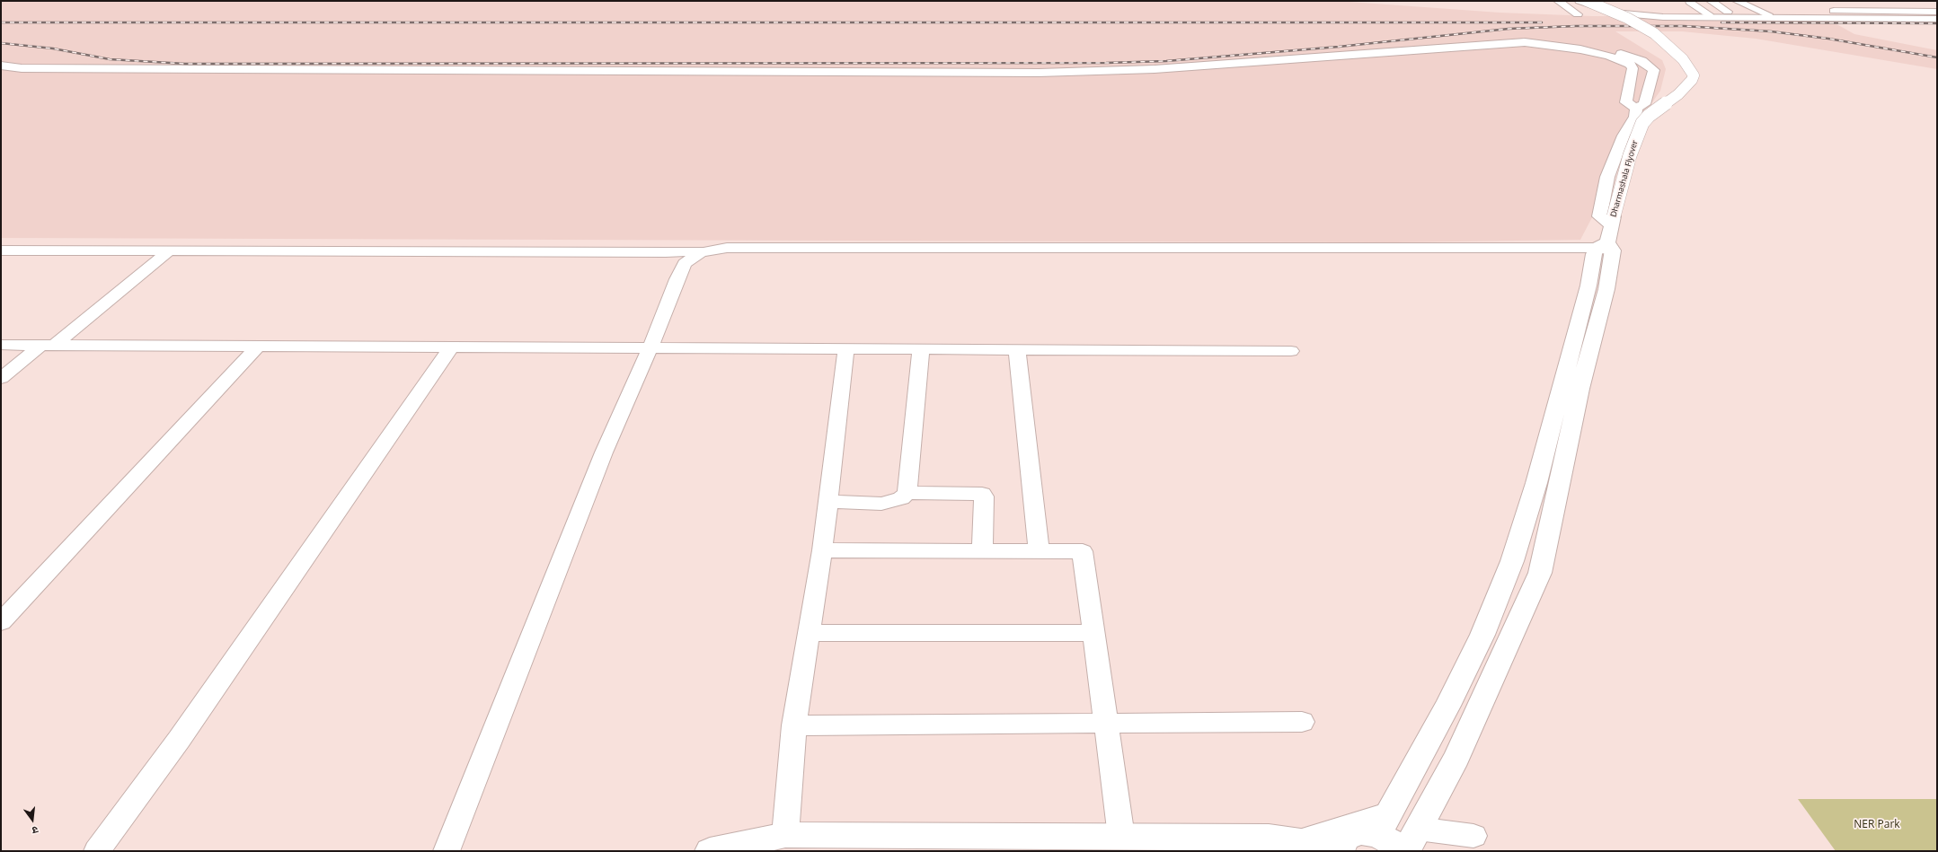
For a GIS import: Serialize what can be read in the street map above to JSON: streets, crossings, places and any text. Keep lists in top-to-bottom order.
{
  "streets": {
    "main road": ["Dharmashala Flyover"]
  },
  "parks": ["NER Park"],
  "north": "bottom"
}
